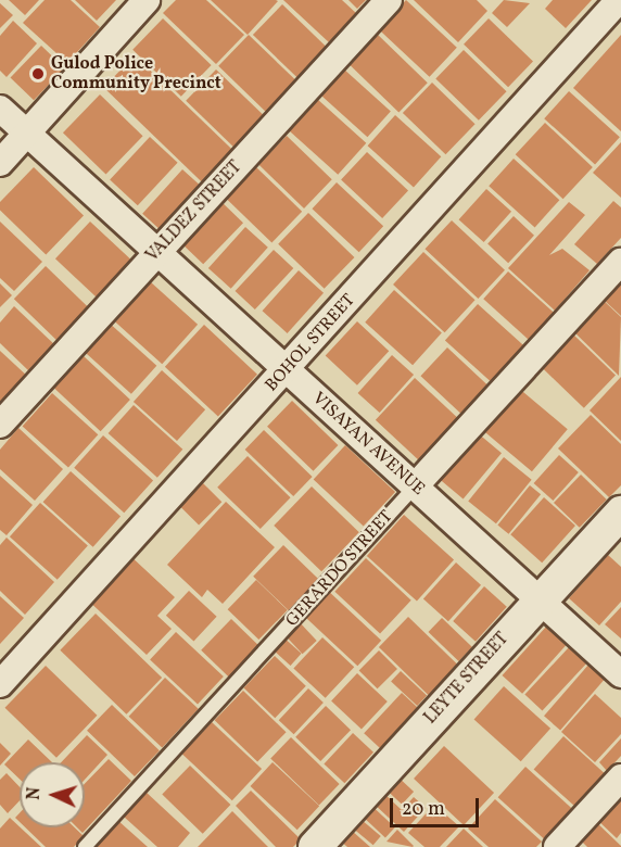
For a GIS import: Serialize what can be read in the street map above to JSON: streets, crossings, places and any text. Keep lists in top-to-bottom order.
{
  "streets": {
    "street": [
      "VALDEZ STREET",
      "BOHOL STREET",
      "VISAYAN AVENUE",
      "GERARDO STREET",
      "LEYTE STREET"
    ]
  },
  "crossings": [
    ["VALDEZ STREET", "VISAYAN AVENUE"],
    ["BOHOL STREET", "VISAYAN AVENUE"],
    ["VISAYAN AVENUE", "GERARDO STREET"],
    ["VISAYAN AVENUE", "LEYTE STREET"]
  ],
  "places": ["Gulod Police Community Precinct"],
  "scale_bar": "20 m",
  "north": "left"
}
